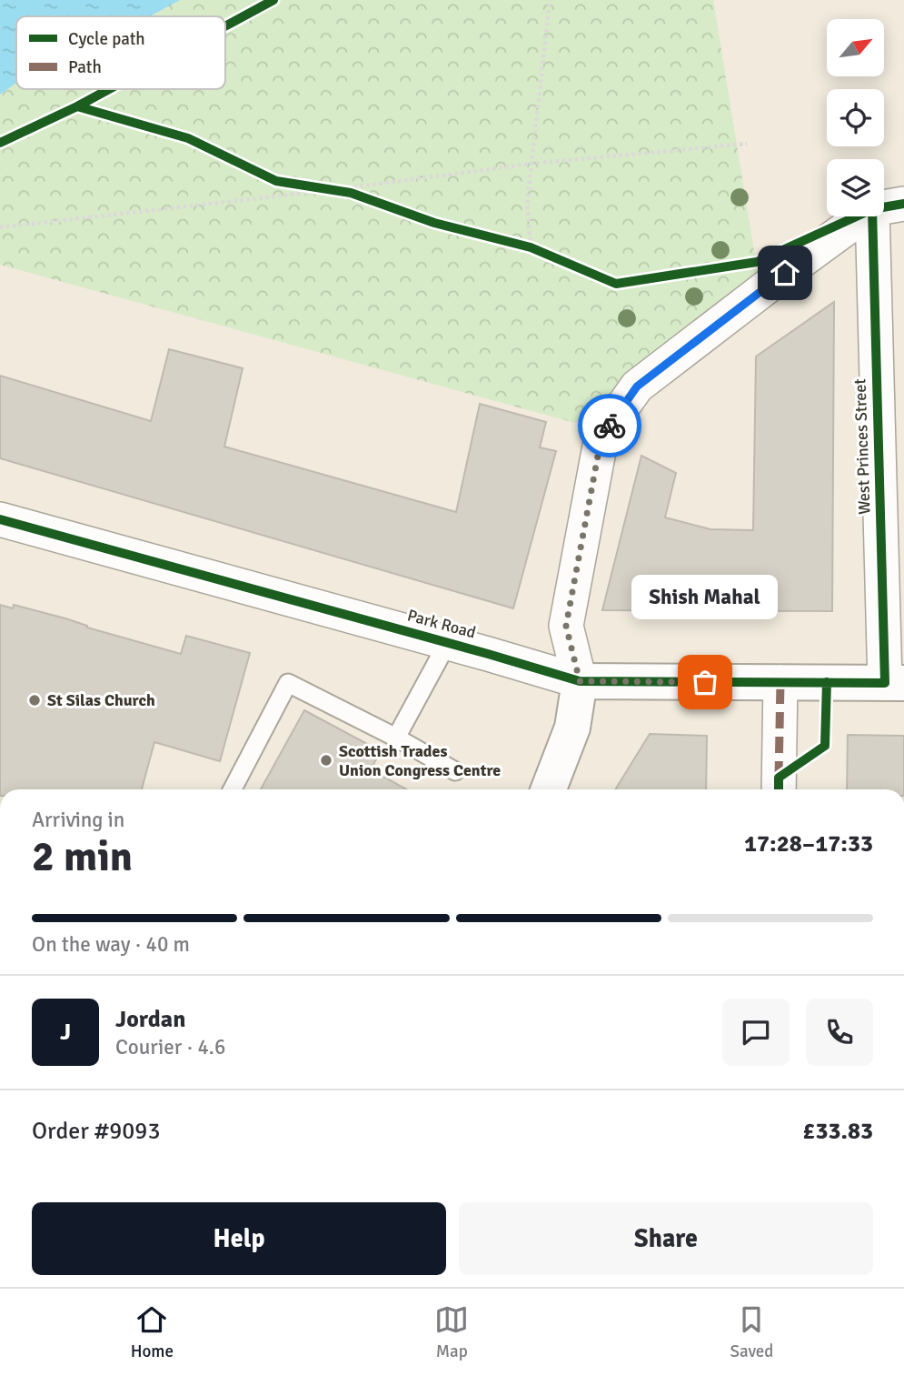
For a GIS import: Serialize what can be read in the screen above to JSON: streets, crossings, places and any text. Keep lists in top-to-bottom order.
{
  "streets": {
    "street": ["West Princes Street", "Park Road"]
  },
  "crossings": [
    ["West Princes Street", "Park Road"]
  ],
  "places": ["Shish Mahal", "St Silas Church", "Scottish Trades Union Congress Centre"],
  "legend": ["Cycle path", "Path"],
  "north": "top right",
  "page": {
    "bubble": "Shish Mahal",
    "heading": ["2 min", "Arriving in", "17:28–17:33"],
    "panel": [
      "Jordan",
      "Courier · 4.6",
      "Order #9093",
      "£33.83"
    ],
    "bar": "On the way · 40 m",
    "round": "J",
    "buttons": ["Help", "Share"],
    "tabs": ["Home", "Map", "Saved"]
  }
}
